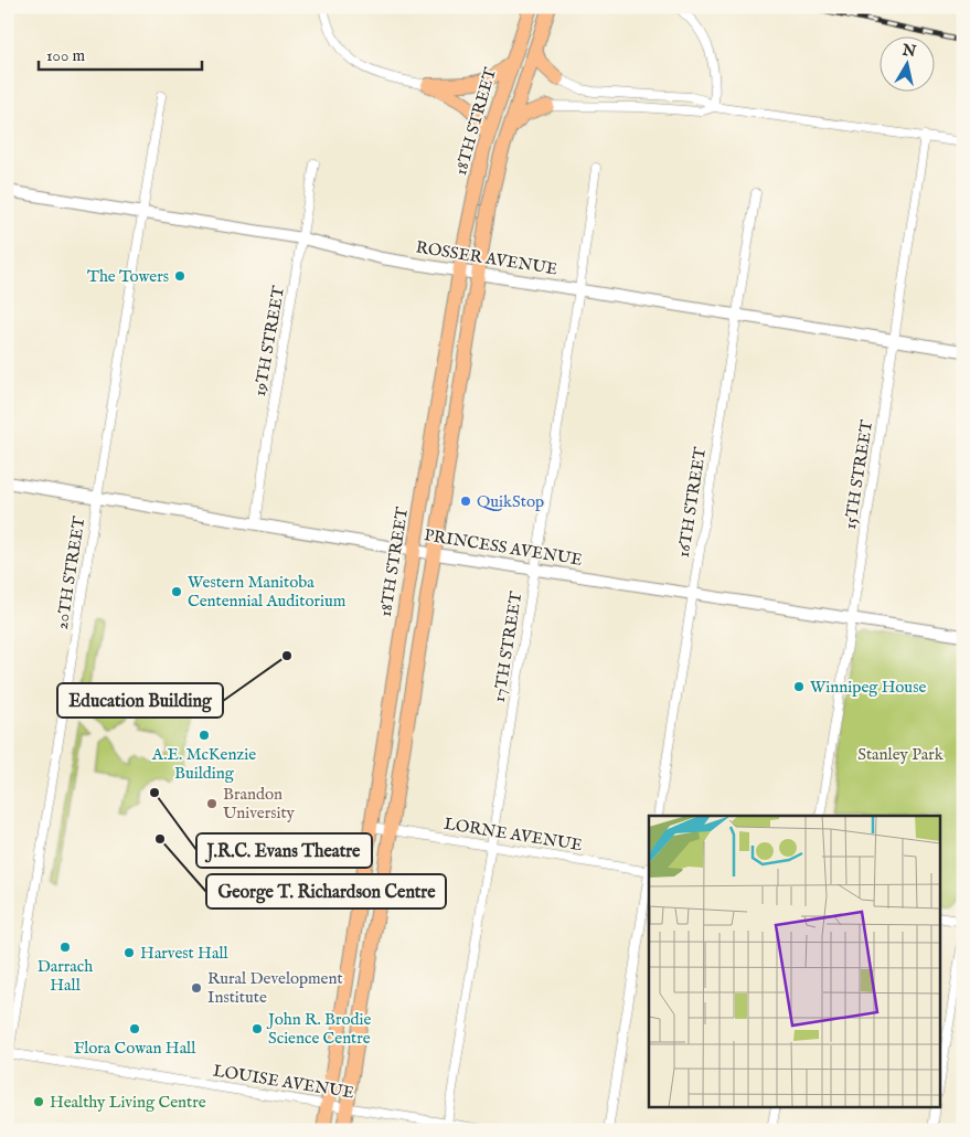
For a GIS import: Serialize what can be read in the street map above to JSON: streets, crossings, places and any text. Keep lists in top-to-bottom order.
{
  "streets": {
    "main road": ["18TH STREET"],
    "street": [
      "ROSSER AVENUE",
      "19TH STREET",
      "15TH STREET",
      "16TH STREET",
      "PRINCESS AVENUE",
      "20TH STREET",
      "17TH STREET",
      "LORNE AVENUE",
      "LOUISE AVENUE"
    ]
  },
  "crossings": [
    ["18TH STREET", "ROSSER AVENUE"],
    ["18TH STREET", "PRINCESS AVENUE"],
    ["18TH STREET", "LORNE AVENUE"],
    ["18TH STREET", "LOUISE AVENUE"],
    ["ROSSER AVENUE", "19TH STREET"],
    ["ROSSER AVENUE", "15TH STREET"],
    ["ROSSER AVENUE", "16TH STREET"],
    ["ROSSER AVENUE", "20TH STREET"],
    ["ROSSER AVENUE", "17TH STREET"],
    ["19TH STREET", "PRINCESS AVENUE"],
    ["15TH STREET", "PRINCESS AVENUE"],
    ["16TH STREET", "PRINCESS AVENUE"],
    ["PRINCESS AVENUE", "20TH STREET"],
    ["PRINCESS AVENUE", "17TH STREET"],
    ["20TH STREET", "LOUISE AVENUE"],
    ["17TH STREET", "LORNE AVENUE"],
    ["17TH STREET", "LOUISE AVENUE"]
  ],
  "parks": ["Stanley Park"],
  "places": [
    "The Towers",
    "QuikStop",
    "Western Manitoba Centennial Auditorium",
    "Education Building",
    "Winnipeg House",
    "A.E. McKenzie Building",
    "J.R.C. Evans Theatre",
    "Brandon University",
    "George T. Richardson Centre",
    "Darrach Hall",
    "Harvest Hall",
    "Rural Development Institute",
    "Flora Cowan Hall",
    "John R. Brodie Science Centre",
    "Healthy Living Centre"
  ],
  "scale_bar": "100 m",
  "north": "top"
}
